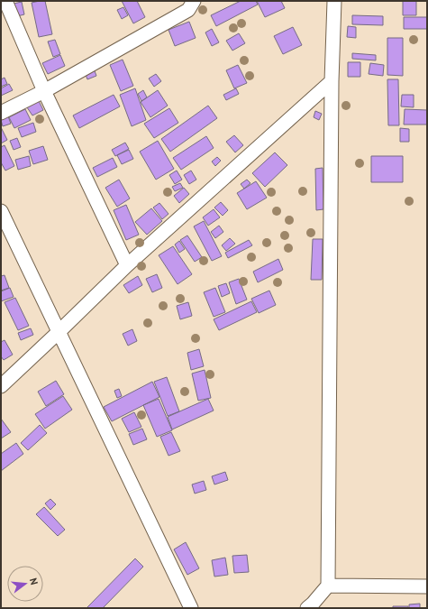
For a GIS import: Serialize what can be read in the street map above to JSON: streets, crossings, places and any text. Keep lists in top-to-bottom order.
{
  "north": "right"
}
